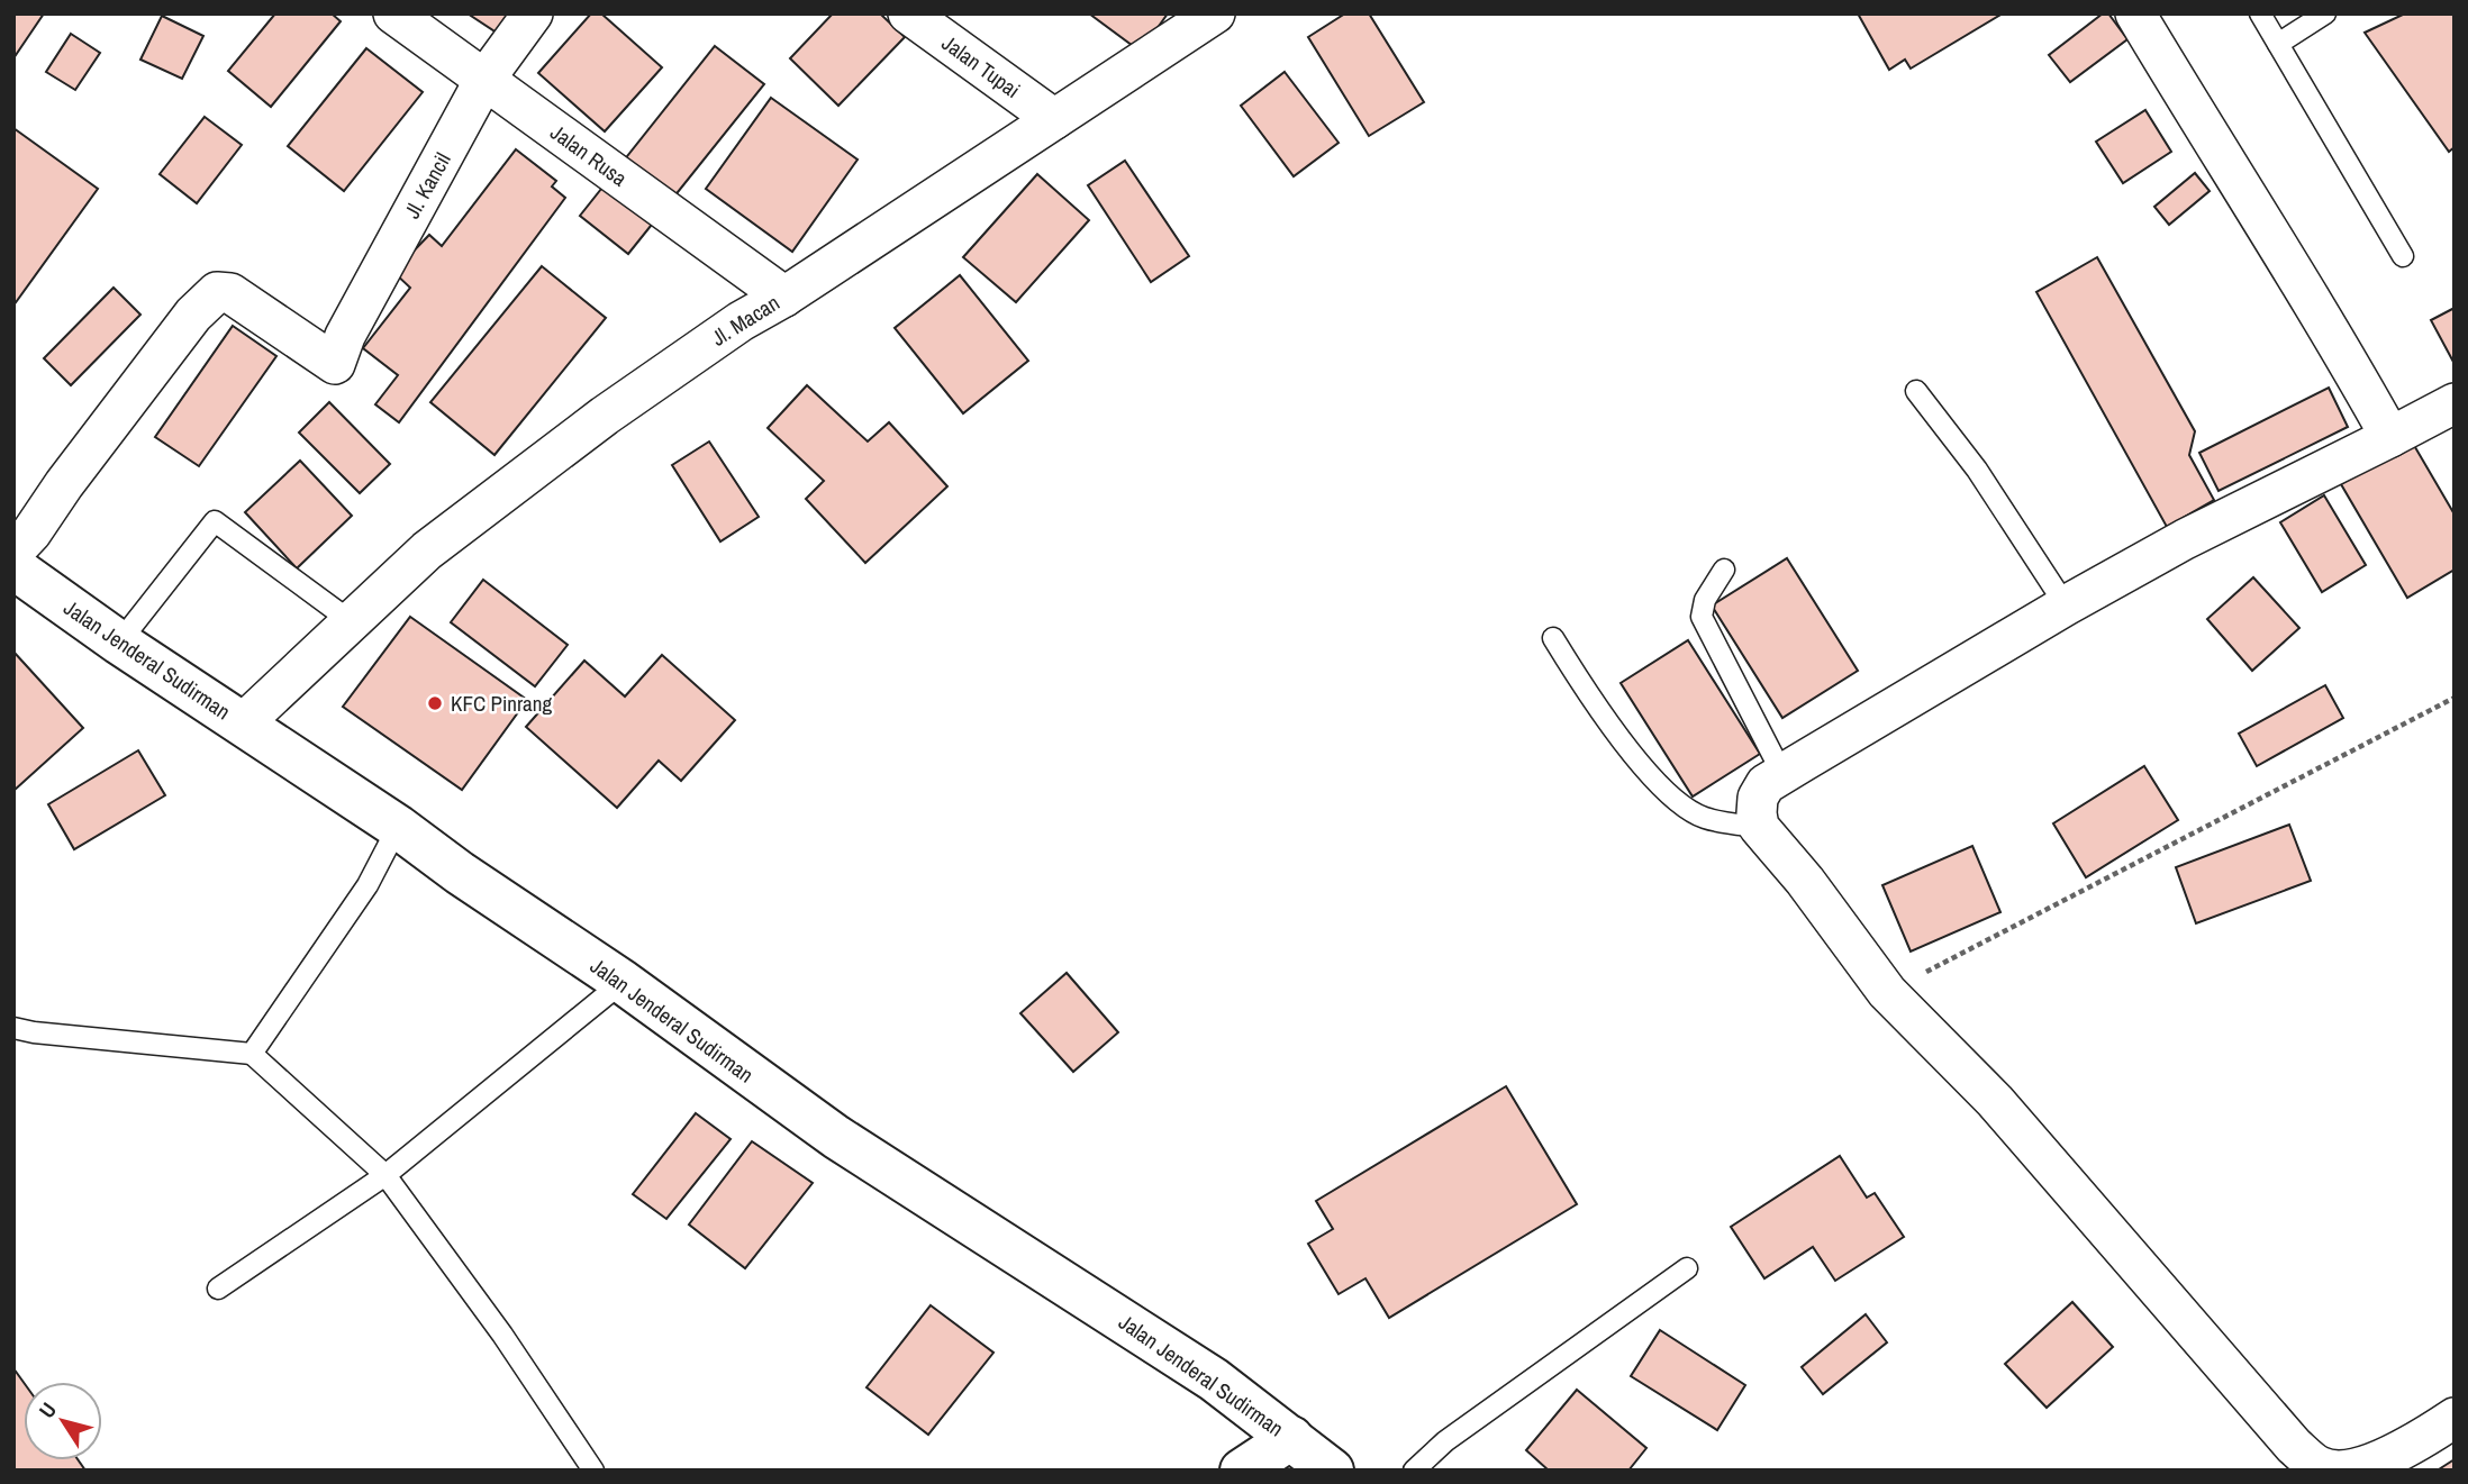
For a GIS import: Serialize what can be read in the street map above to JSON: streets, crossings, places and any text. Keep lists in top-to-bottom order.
{
  "streets": {
    "main road": ["Jalan Jenderal Sudirman"],
    "street": [
      "Jalan Tupai",
      "Jalan Rusa",
      "Jl. Kancil",
      "Jl. Macan"
    ]
  },
  "crossings": [
    ["Jalan Tupai", "Jl. Macan"],
    ["Jalan Rusa", "Jl. Kancil"],
    ["Jalan Rusa", "Jl. Macan"],
    ["Jl. Macan", "Jalan Jenderal Sudirman"]
  ],
  "places": ["KFC Pinrang"],
  "north": "top left"
}
